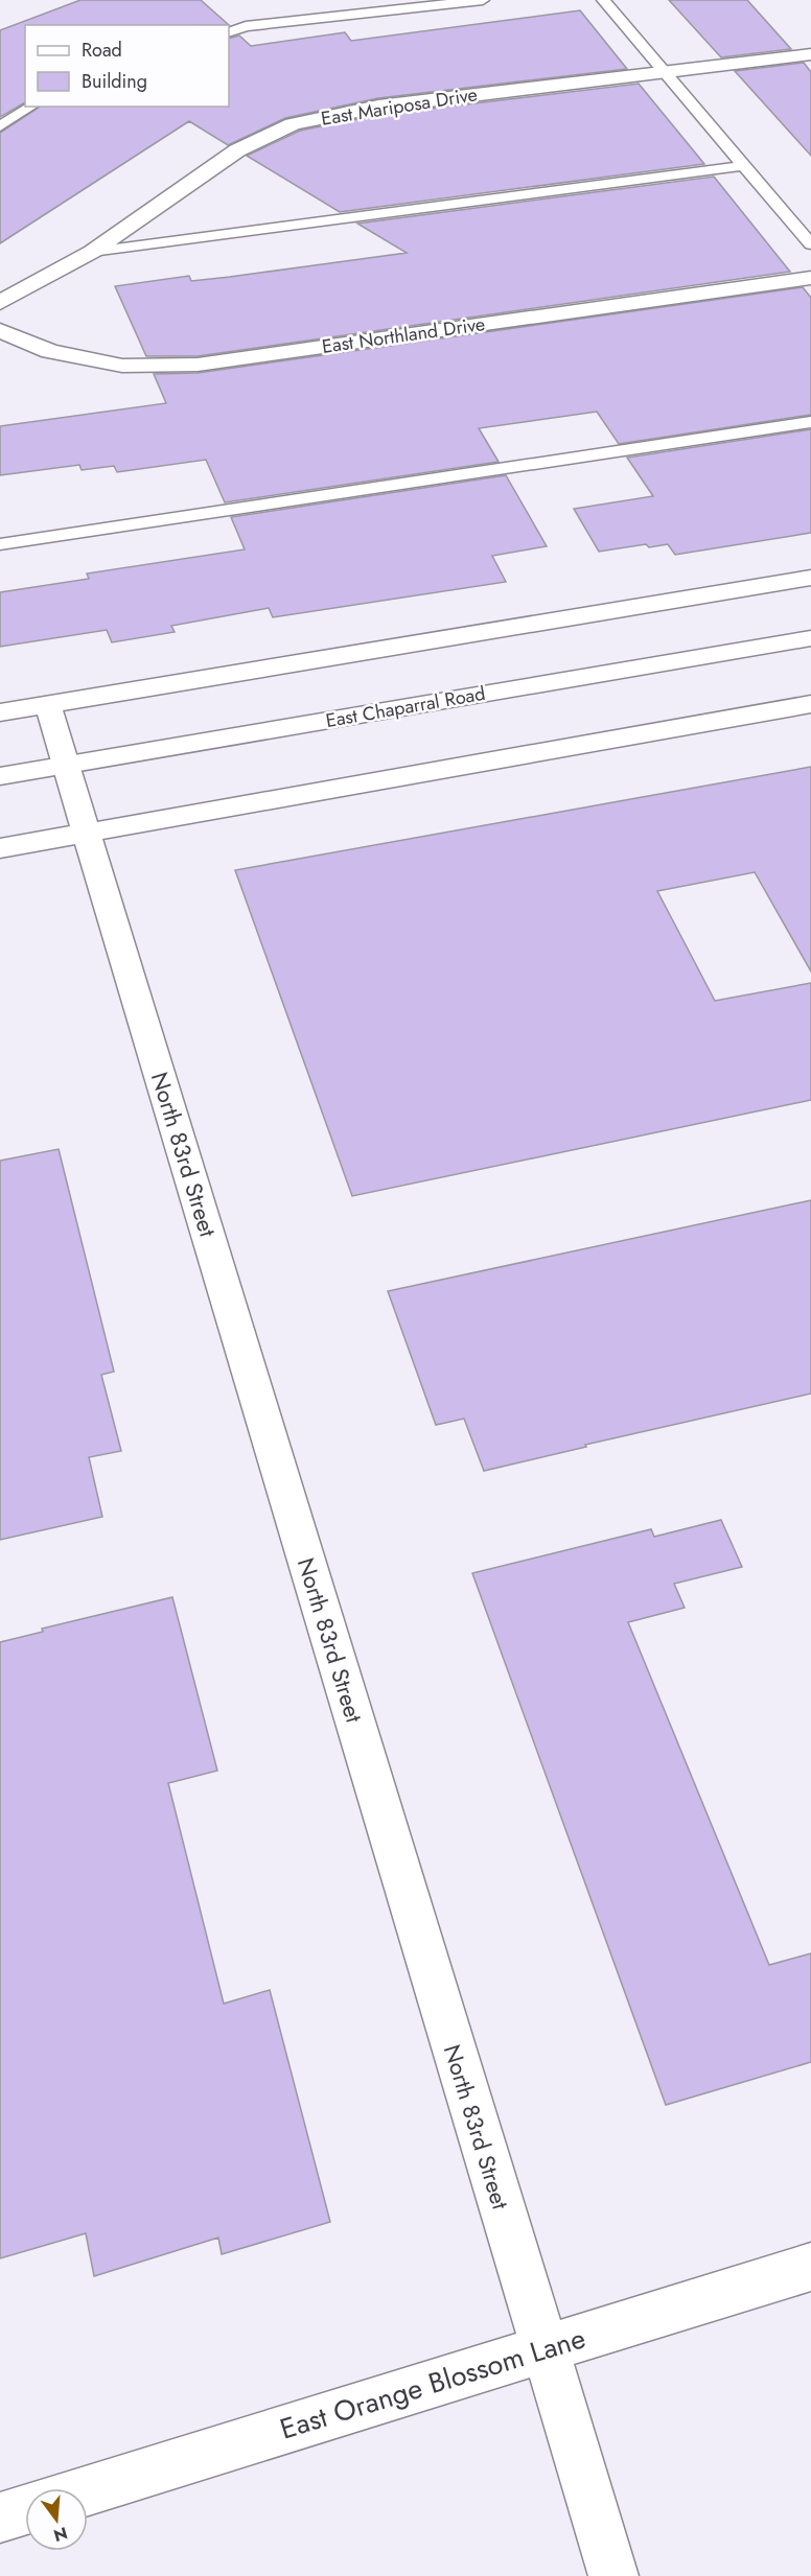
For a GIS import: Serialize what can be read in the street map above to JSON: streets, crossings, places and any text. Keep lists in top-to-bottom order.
{
  "streets": {
    "street": [
      "East Mariposa Drive",
      "East Northland Drive",
      "East Chaparral Road",
      "North 83rd Street",
      "East Orange Blossom Lane"
    ]
  },
  "crossings": [
    ["East Chaparral Road", "North 83rd Street"],
    ["North 83rd Street", "East Orange Blossom Lane"]
  ],
  "legend": ["Road", "Building"],
  "north": "bottom"
}
